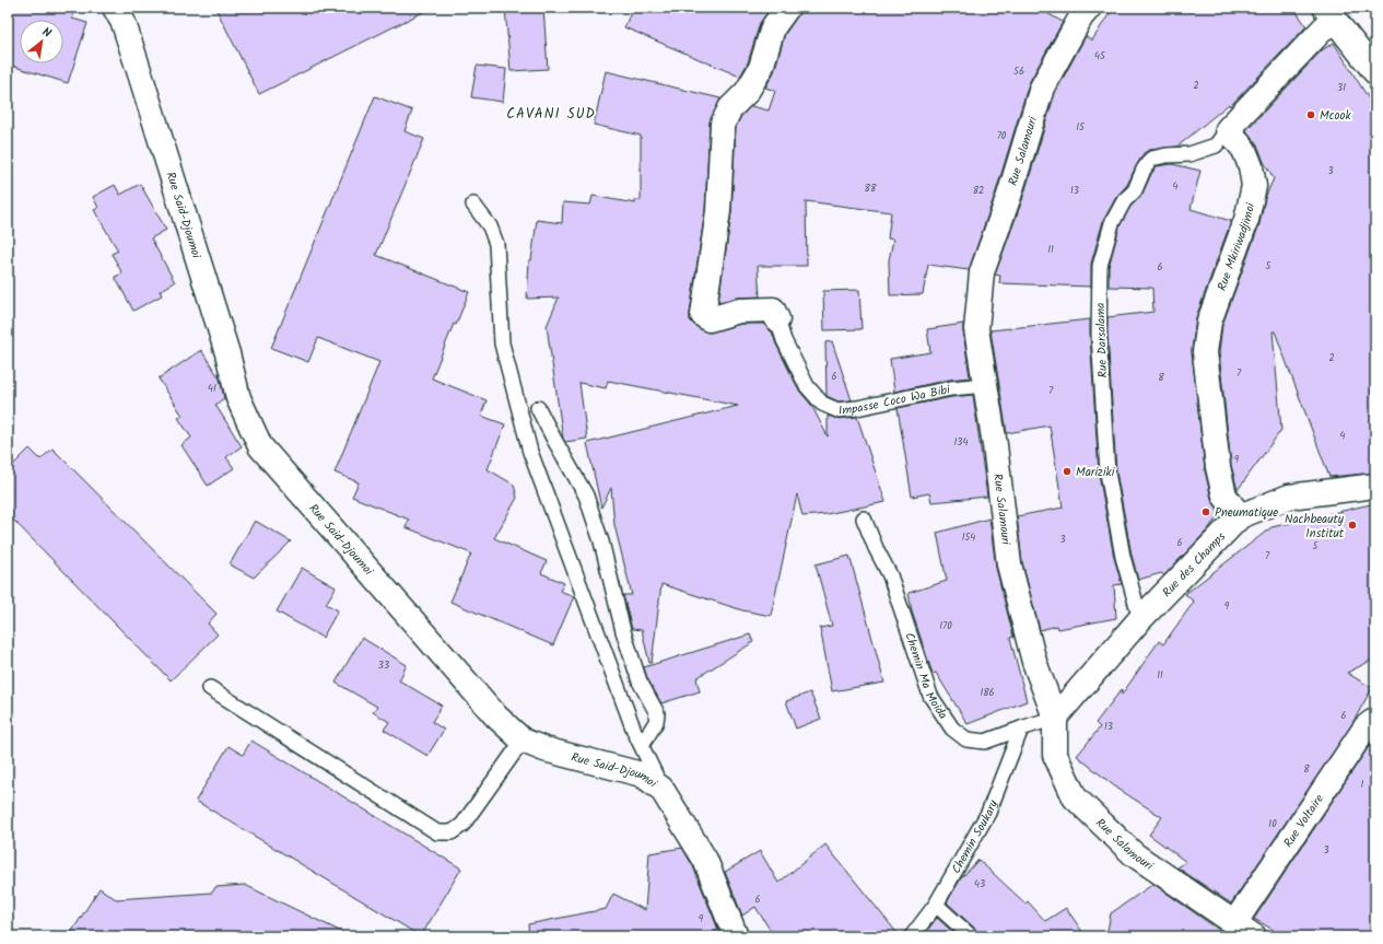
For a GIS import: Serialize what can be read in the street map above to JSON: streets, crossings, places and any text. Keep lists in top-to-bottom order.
{
  "streets": {
    "street": [
      "Rue Salamouri",
      "Rue Said-Djoumoi",
      "Rue Mkiriwadjimoi",
      "Rue des Champs",
      "Rue Voltaire"
    ],
    "lane": [
      "Rue Darsalama",
      "Impasse Coco Wa Bibi",
      "Chemin Ma Moida",
      "Chemin Soukary"
    ]
  },
  "crossings": [
    ["Rue Salamouri", "Impasse Coco Wa Bibi"],
    ["Rue Salamouri", "Rue des Champs"],
    ["Rue Salamouri", "Chemin Ma Moida"],
    ["Rue Salamouri", "Rue Voltaire"],
    ["Rue Mkiriwadjimoi", "Rue Darsalama"],
    ["Rue Mkiriwadjimoi", "Rue des Champs"],
    ["Rue Darsalama", "Rue des Champs"],
    ["Rue des Champs", "Chemin Ma Moida"],
    ["Chemin Ma Moida", "Chemin Soukary"]
  ],
  "districts": ["CAVANI SUD"],
  "places": [
    "Mcook",
    "Mariziki",
    "Pneumatique",
    "Nachbeauty Institut"
  ],
  "house_numbers": [
    "45",
    "56",
    "2",
    "31",
    "15",
    "70",
    "3",
    "4",
    "88",
    "82",
    "13",
    "11",
    "5",
    "6",
    "2",
    "7",
    "6",
    "8",
    "41",
    "7",
    "4",
    "134",
    "9",
    "154",
    "3",
    "6",
    "5",
    "7",
    "9",
    "170",
    "33",
    "11",
    "186",
    "6",
    "13",
    "8",
    "1",
    "10",
    "3",
    "43",
    "6",
    "9"
  ],
  "north": "top right"
}
